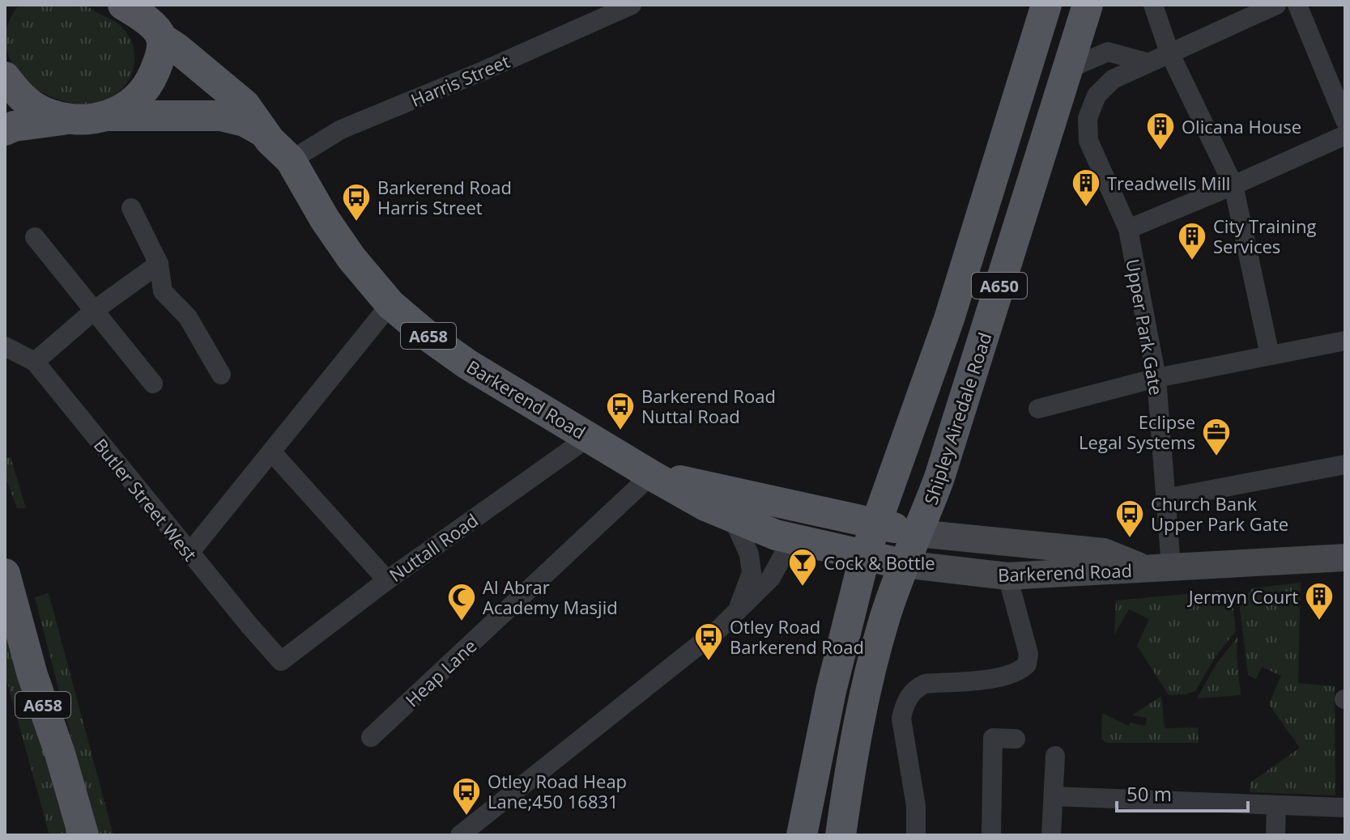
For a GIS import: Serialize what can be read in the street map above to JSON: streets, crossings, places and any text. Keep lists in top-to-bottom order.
{
  "streets": {
    "main road": [
      "A650",
      "A658",
      "Barkerend Road",
      "Shipley Airedale Road"
    ],
    "street": [
      "Harris Street",
      "Upper Park Gate",
      "Butler Street West",
      "Nuttall Road",
      "Heap Lane"
    ]
  },
  "crossings": [
    ["Harris Street", "Barkerend Road"],
    ["Upper Park Gate", "Barkerend Road"],
    ["Barkerend Road", "Shipley Airedale Road"],
    ["Barkerend Road", "Nuttall Road"],
    ["Barkerend Road", "Heap Lane"],
    ["Butler Street West", "Nuttall Road"]
  ],
  "places": {
    "building": [
      "Olicana House",
      "Treadwells Mill",
      "City Training Services",
      "Jermyn Court"
    ],
    "bus stop": [
      "Barkerend Road Harris Street",
      "Barkerend Road Nuttal Road",
      "Church Bank Upper Park Gate",
      "Otley Road Barkerend Road",
      "Otley Road Heap Lane;450 16831"
    ],
    "office": ["Eclipse Legal Systems"],
    "bar": ["Cock & Bottle"],
    "mosque": ["Al Abrar Academy Masjid"]
  },
  "scale_bar": "50 m"
}
